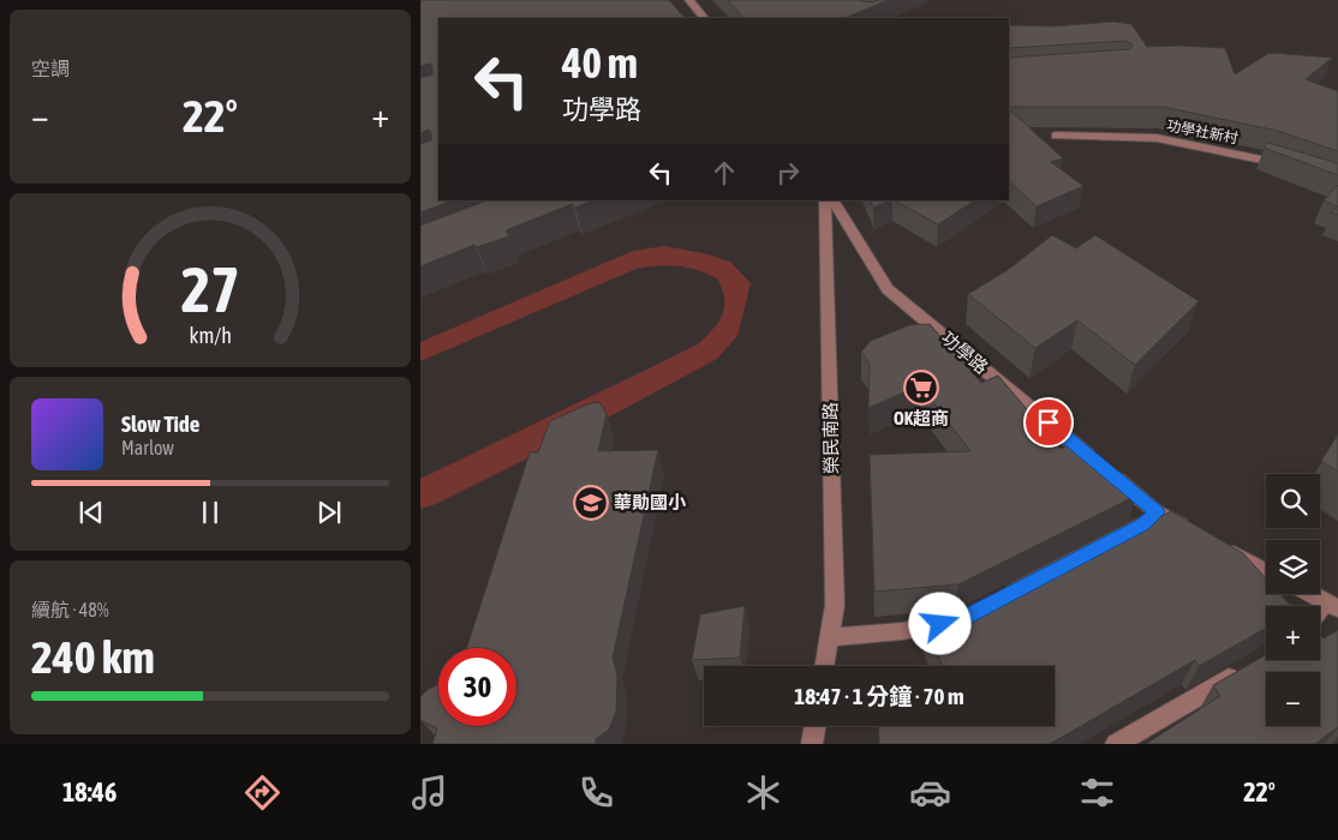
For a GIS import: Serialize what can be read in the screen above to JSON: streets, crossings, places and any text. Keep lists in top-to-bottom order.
{
  "streets": {
    "street": ["功學社新村", "功學路", "榮民南路"]
  },
  "places": {
    "supermarket": ["OK超商"],
    "school or university": ["華勛國小"]
  },
  "page": {
    "tile": [
      "空調",
      ["續航 · 48%", "240 km"]
    ],
    "turn": ["40 m", "功學路"],
    "heat": ["−", "22°", "+"],
    "song": ["Slow Tide", "Marlow"],
    "map_buttons": ["+", "−"],
    "limit": "30",
    "trip": "18:47 · 1 分鐘 · 70 m",
    "tabs": ["18:46", "22°"],
    "gauge": ["27", "km/h"]
  }
}
